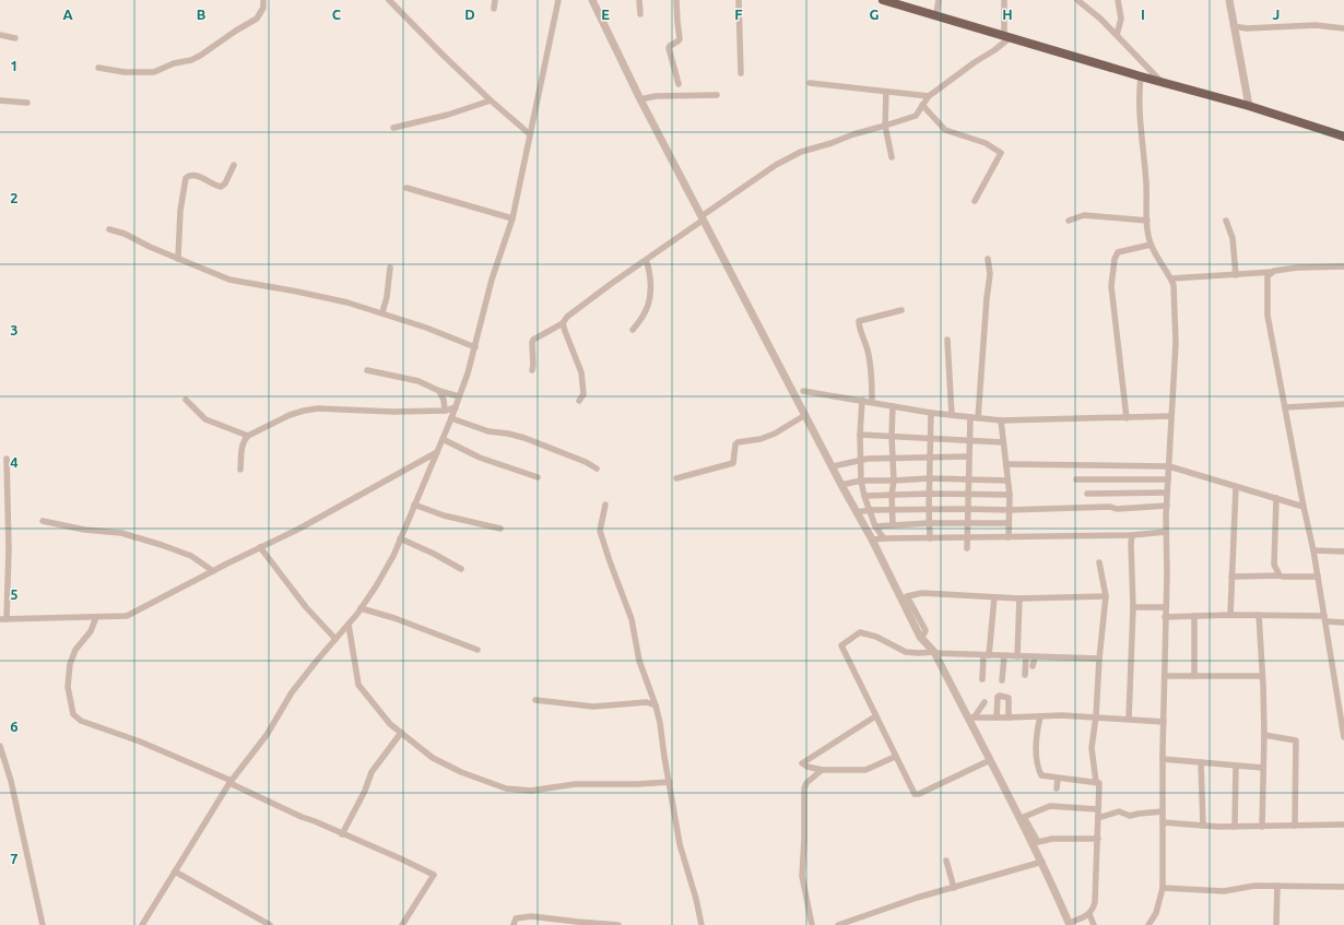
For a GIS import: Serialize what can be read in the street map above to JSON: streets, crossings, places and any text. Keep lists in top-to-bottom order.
{
  "grid": {
    "columns": [
      "A",
      "B",
      "C",
      "D",
      "E",
      "F",
      "G",
      "H",
      "I",
      "J"
    ],
    "rows": [
      "1",
      "2",
      "3",
      "4",
      "5",
      "6",
      "7"
    ]
  }
}
